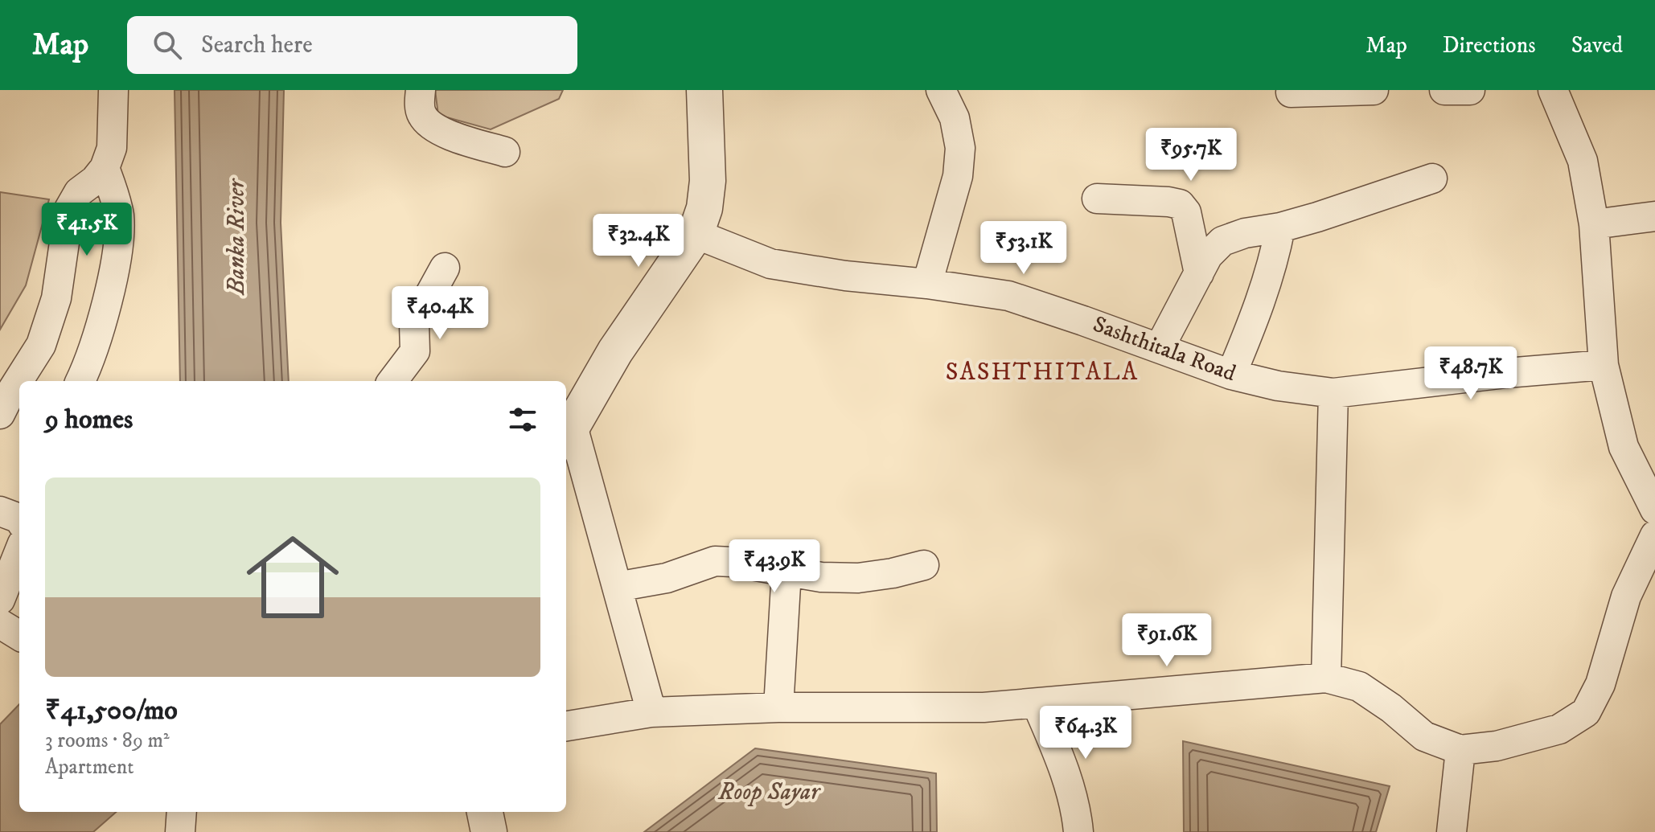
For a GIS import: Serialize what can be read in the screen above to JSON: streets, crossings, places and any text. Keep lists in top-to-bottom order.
{
  "streets": {
    "street": ["Sashthitala Road"]
  },
  "districts": ["SASHTHITALA"],
  "water": ["Banka River", "Roop Sayar"],
  "page": {
    "header": "Map",
    "search": "Search here",
    "nav": ["Map", "Directions", "Saved"],
    "price": [
      "₹95.7K",
      "₹41.5K",
      "₹32.4K",
      "₹53.1K",
      "₹40.4K",
      "₹48.7K",
      "₹43.9K",
      "₹91.6K",
      "₹64.3K"
    ],
    "heading": "9 homes",
    "list": [
      {
        "name": "₹41,500/mo",
        "note": "3 rooms · 89 m² · Apartment"
      }
    ]
  }
}
